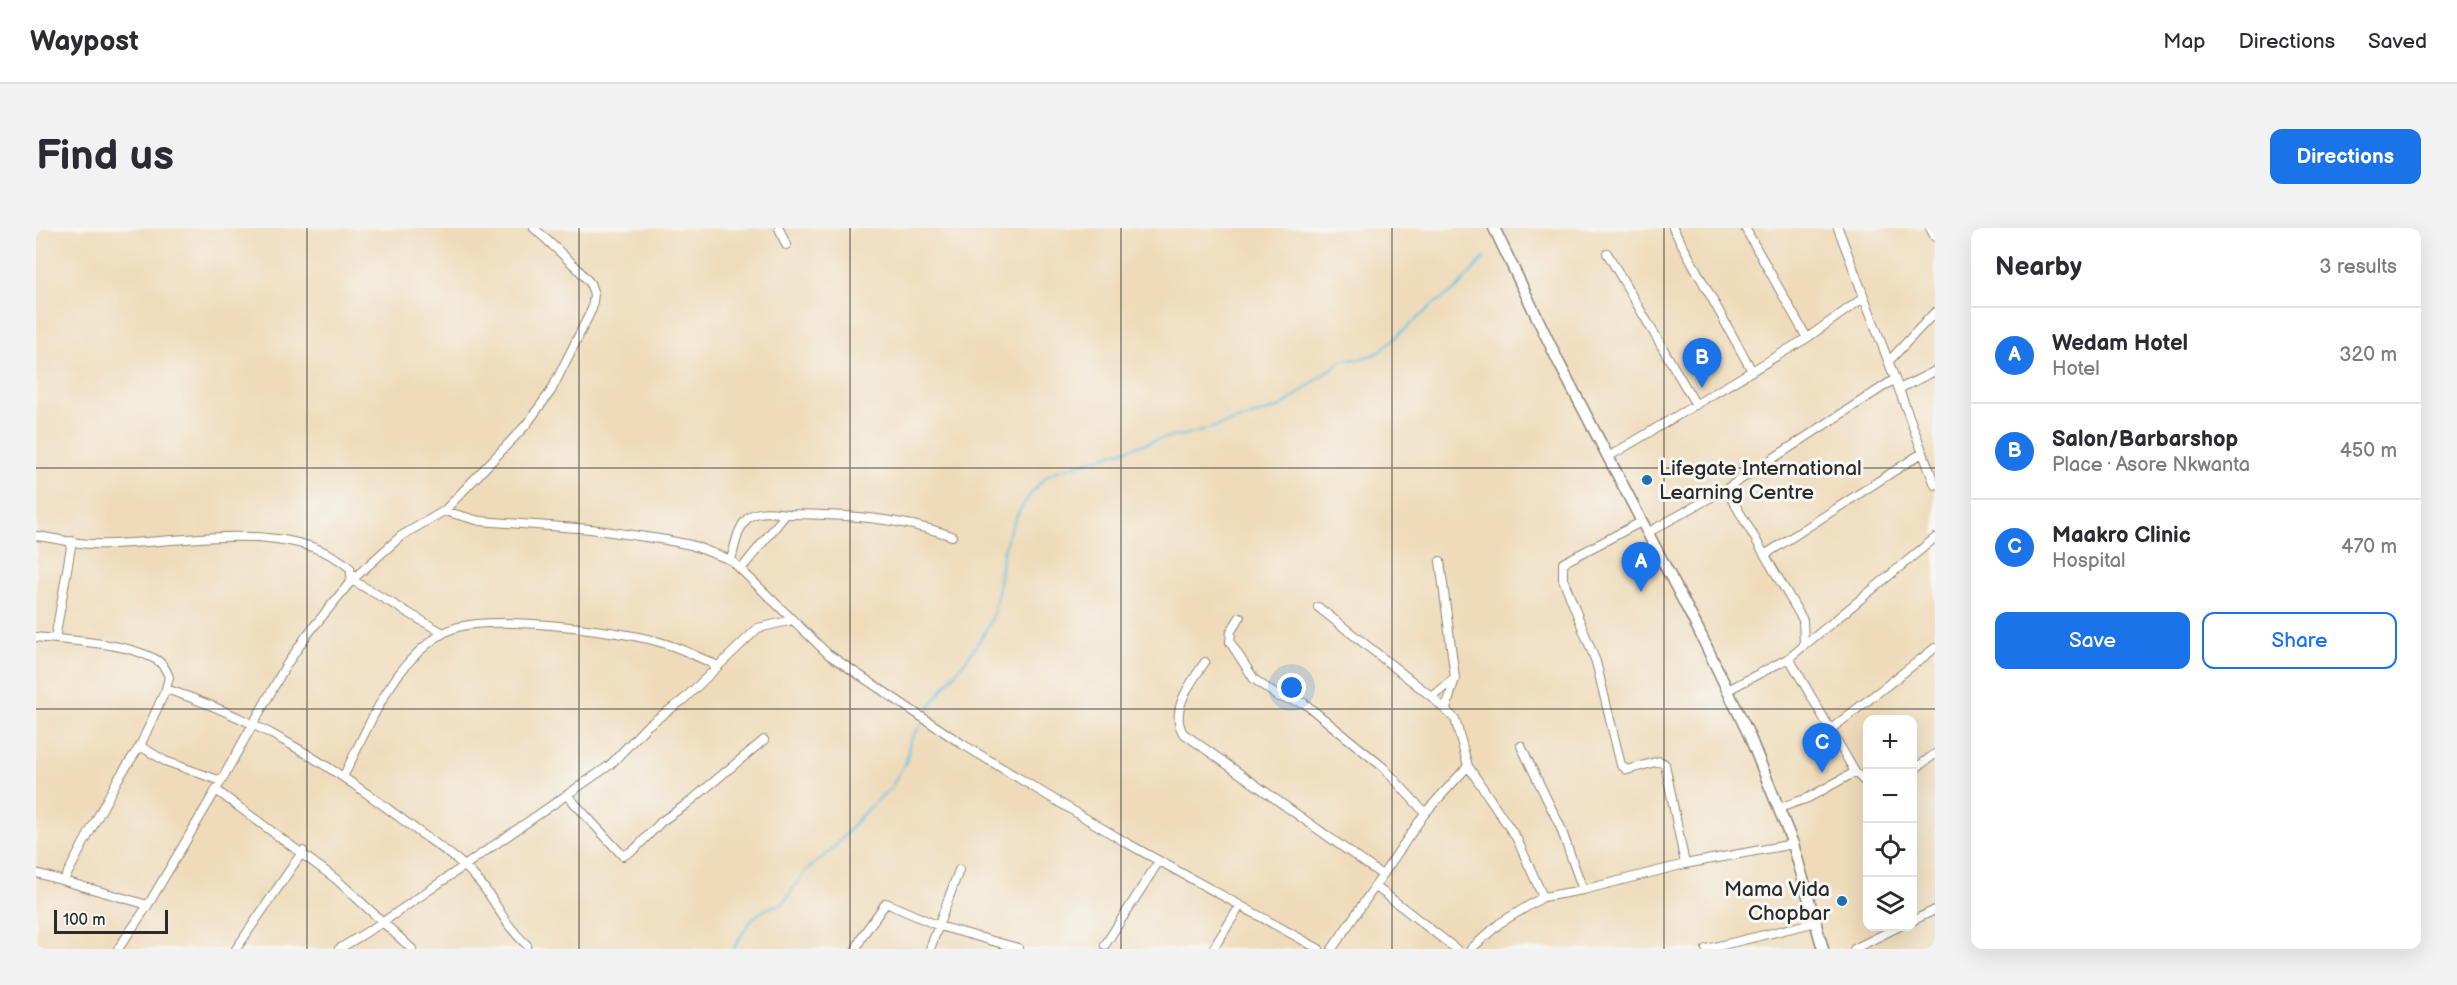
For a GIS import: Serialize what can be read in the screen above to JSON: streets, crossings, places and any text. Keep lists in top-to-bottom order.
{
  "places": ["Lifegate International Learning Centre", "Mama Vida Chopbar"],
  "scale_bar": "100 m",
  "page": {
    "header": "Waypost",
    "nav": ["Map", "Directions", "Saved"],
    "buttons": [
      "Directions",
      ["Save", "Share"]
    ],
    "title": "Find us",
    "heading": ["Nearby", "3 results"],
    "list": [
      {
        "mark": "A",
        "name": "Wedam Hotel",
        "note": "Hotel",
        "value": "320 m"
      },
      {
        "mark": "B",
        "name": "Salon/Barbarshop",
        "note": "Place · Asore Nkwanta",
        "value": "450 m"
      },
      {
        "mark": "C",
        "name": "Maakro Clinic",
        "note": "Hospital",
        "value": "470 m"
      }
    ],
    "pins": ["B", "A", "C"],
    "map_buttons": ["+", "−"],
    "scale": "100 m"
  }
}
